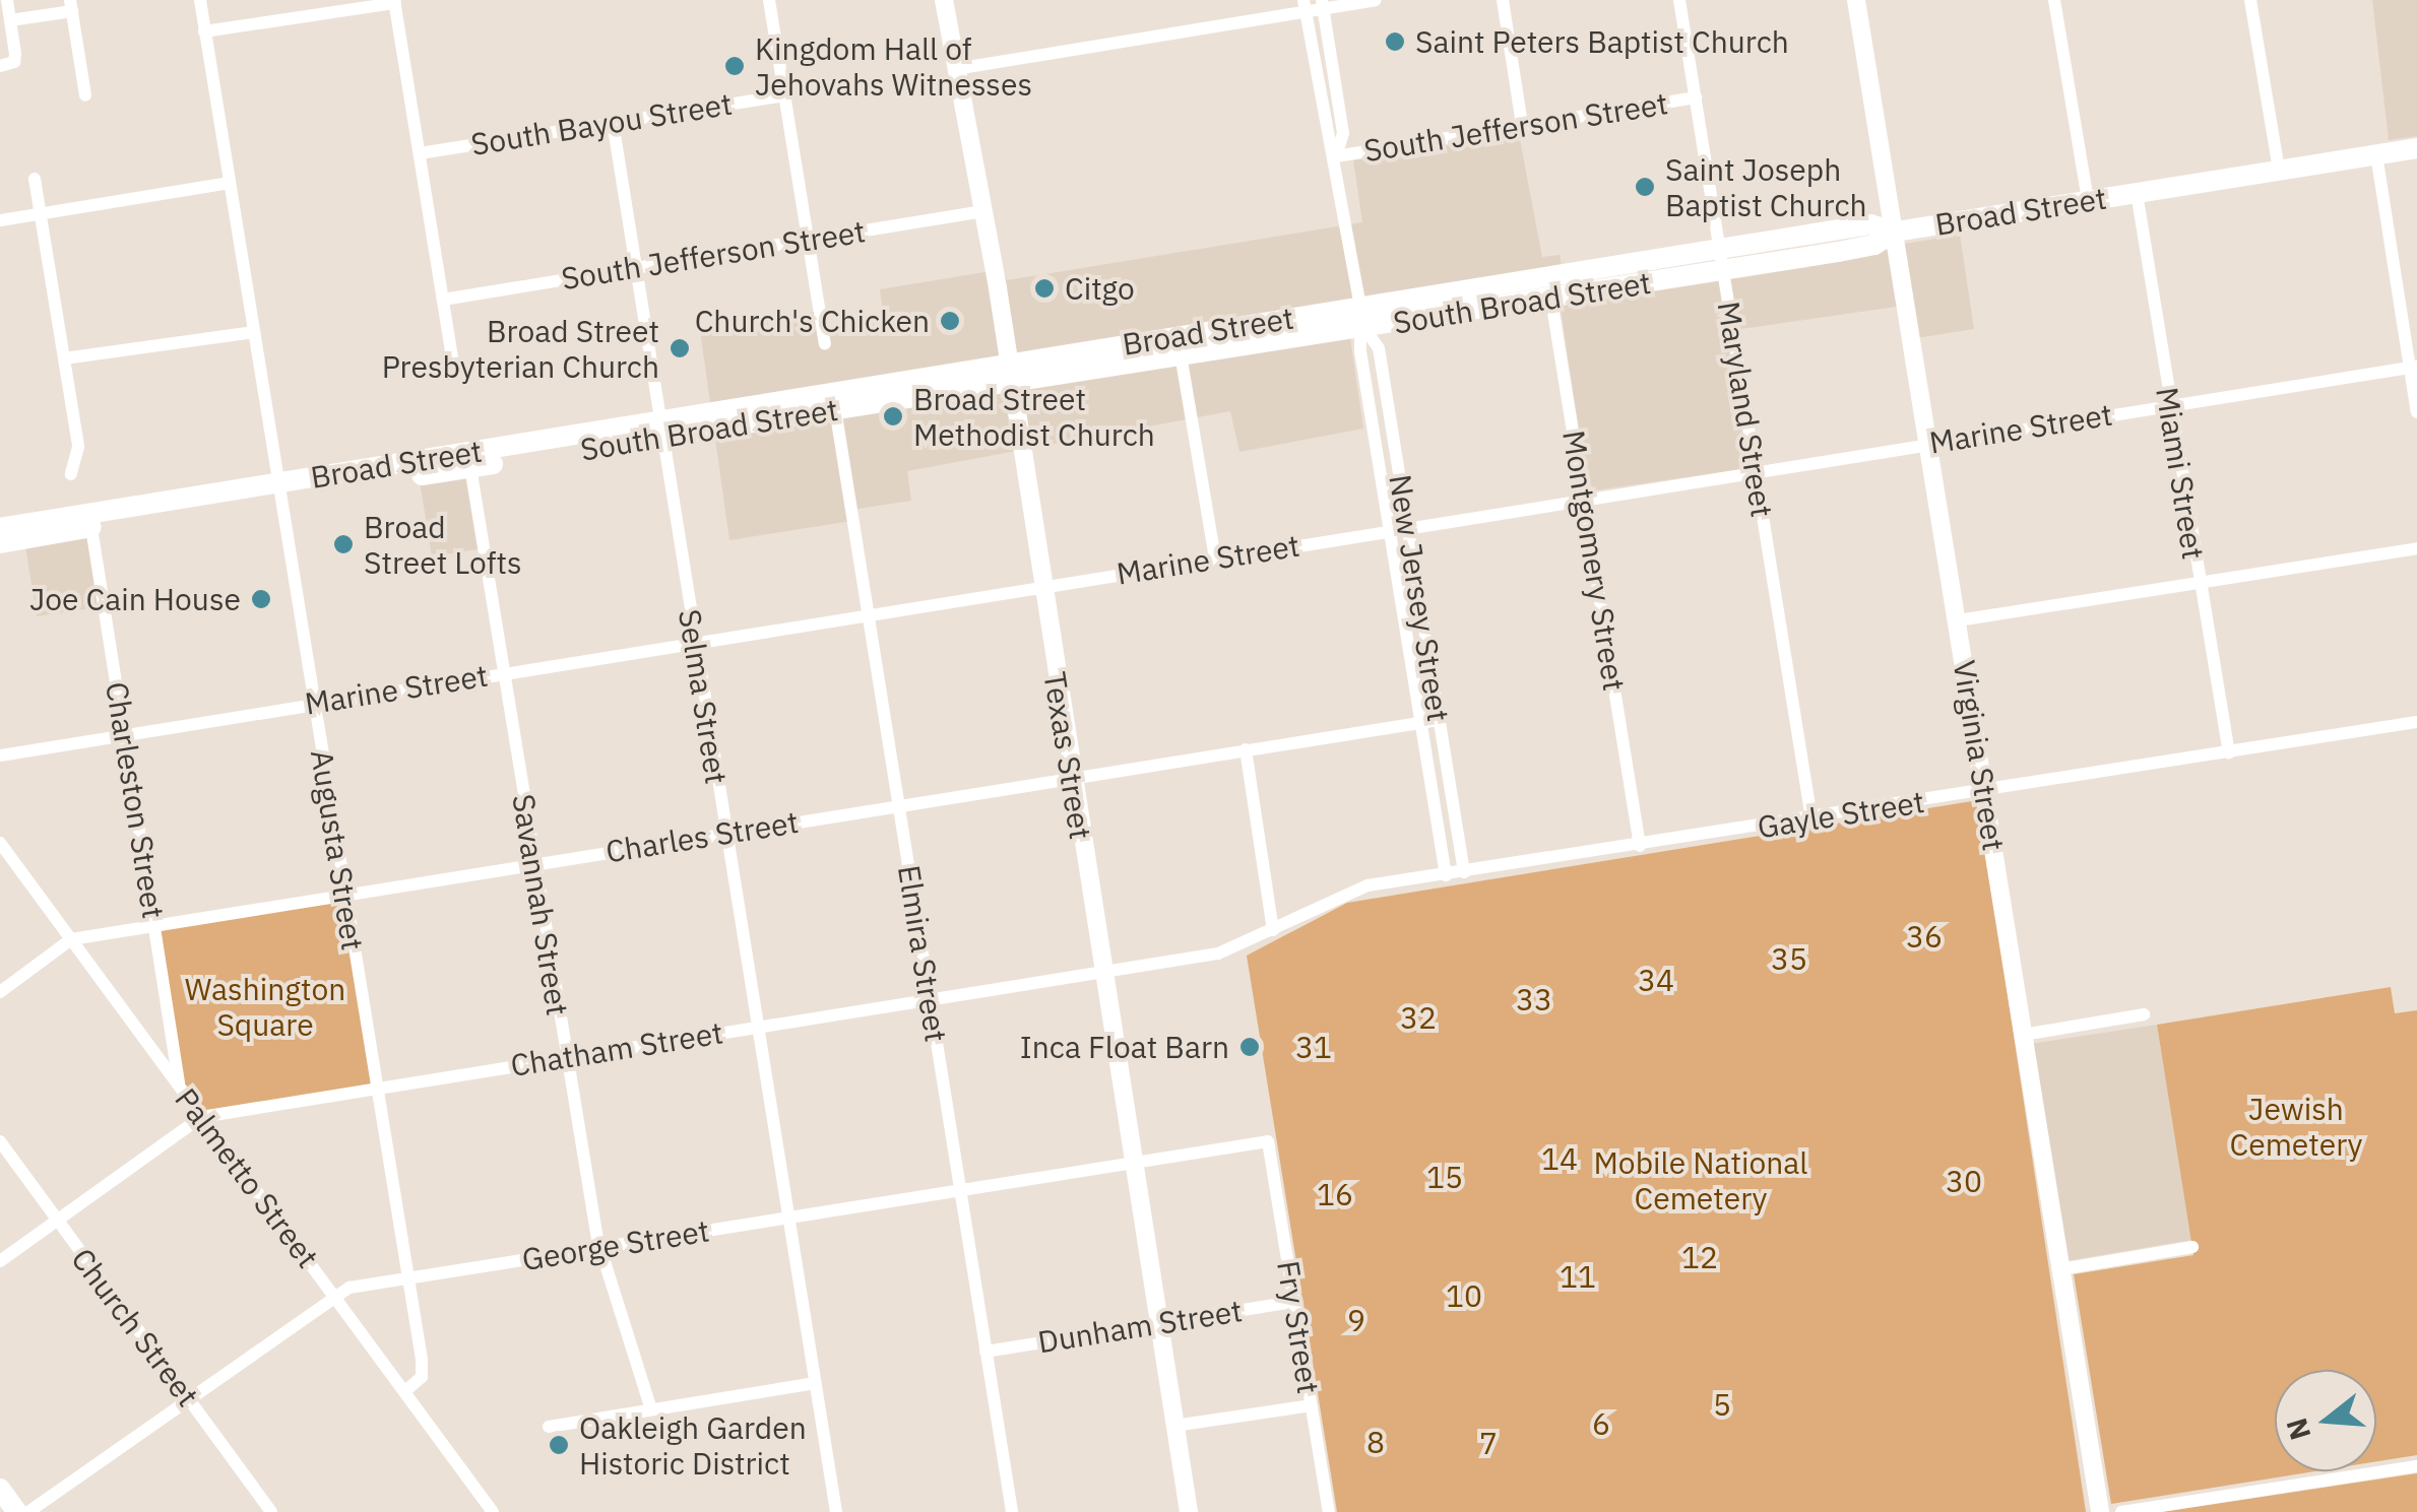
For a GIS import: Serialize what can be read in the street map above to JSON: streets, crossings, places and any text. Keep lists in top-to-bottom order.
{
  "streets": {
    "main road": ["Broad Street"],
    "street": [
      "South Bayou Street",
      "South Jefferson Street",
      "Maryland Street",
      "Marine Street",
      "Miami Street",
      "Montgomery Street",
      "New Jersey Street",
      "Selma Street",
      "Texas Street",
      "Virginia Street",
      "Charleston Street",
      "Gayle Street",
      "Charles Street",
      "Augusta Street",
      "Savannah Street",
      "Elmira Street",
      "Chatham Street",
      "Palmetto Street",
      "George Street",
      "Dunham Street",
      "Church Street",
      "Fry Street"
    ]
  },
  "crossings": [
    ["South Bayou Street", "Selma Street"],
    ["South Jefferson Street", "Maryland Street"],
    ["South Jefferson Street", "New Jersey Street"],
    ["South Jefferson Street", "Selma Street"],
    ["South Jefferson Street", "Texas Street"],
    ["Broad Street", "Maryland Street"],
    ["Broad Street", "Miami Street"],
    ["Broad Street", "Montgomery Street"],
    ["Broad Street", "New Jersey Street"],
    ["Broad Street", "Selma Street"],
    ["Broad Street", "Texas Street"],
    ["Broad Street", "Virginia Street"],
    ["Broad Street", "Charleston Street"],
    ["Broad Street", "Augusta Street"],
    ["Broad Street", "Savannah Street"],
    ["Broad Street", "Elmira Street"],
    ["Maryland Street", "Marine Street"],
    ["Maryland Street", "Gayle Street"],
    ["Marine Street", "Miami Street"],
    ["Marine Street", "Montgomery Street"],
    ["Marine Street", "New Jersey Street"],
    ["Marine Street", "Selma Street"],
    ["Marine Street", "Texas Street"],
    ["Marine Street", "Virginia Street"],
    ["Marine Street", "Charleston Street"],
    ["Marine Street", "Augusta Street"],
    ["Marine Street", "Savannah Street"],
    ["Marine Street", "Elmira Street"],
    ["Miami Street", "Gayle Street"],
    ["Montgomery Street", "Gayle Street"],
    ["New Jersey Street", "Gayle Street"],
    ["New Jersey Street", "Charles Street"],
    ["Selma Street", "Charles Street"],
    ["Selma Street", "Chatham Street"],
    ["Selma Street", "George Street"],
    ["Texas Street", "Charles Street"],
    ["Texas Street", "Chatham Street"],
    ["Texas Street", "George Street"],
    ["Texas Street", "Dunham Street"],
    ["Virginia Street", "Gayle Street"],
    ["Charleston Street", "Charles Street"],
    ["Charleston Street", "Palmetto Street"],
    ["Gayle Street", "Chatham Street"],
    ["Charles Street", "Augusta Street"],
    ["Charles Street", "Savannah Street"],
    ["Charles Street", "Elmira Street"],
    ["Charles Street", "Palmetto Street"],
    ["Augusta Street", "Chatham Street"],
    ["Augusta Street", "Palmetto Street"],
    ["Augusta Street", "George Street"],
    ["Savannah Street", "Chatham Street"],
    ["Savannah Street", "George Street"],
    ["Elmira Street", "Chatham Street"],
    ["Elmira Street", "George Street"],
    ["Elmira Street", "Dunham Street"],
    ["Chatham Street", "Palmetto Street"],
    ["Chatham Street", "Church Street"],
    ["Palmetto Street", "George Street"],
    ["George Street", "Church Street"],
    ["George Street", "Fry Street"],
    ["Dunham Street", "Fry Street"]
  ],
  "parks": [
    "36",
    "35",
    "34",
    "Washington Square",
    "33",
    "32",
    "31",
    "Jewish Cemetery",
    "14",
    "Mobile National Cemetery",
    "15",
    "30",
    "16",
    "12",
    "11",
    "10",
    "9",
    "5",
    "6",
    "8",
    "7"
  ],
  "places": [
    "Saint Peters Baptist Church",
    "Kingdom Hall of Jehovahs Witnesses",
    "Saint Joseph Baptist Church",
    "Citgo",
    "Church's Chicken",
    "Broad Street Presbyterian Church",
    "Broad Street Methodist Church",
    "Broad Street Lofts",
    "Joe Cain House",
    "Inca Float Barn",
    "Oakleigh Garden Historic District"
  ],
  "north": "left"
}
